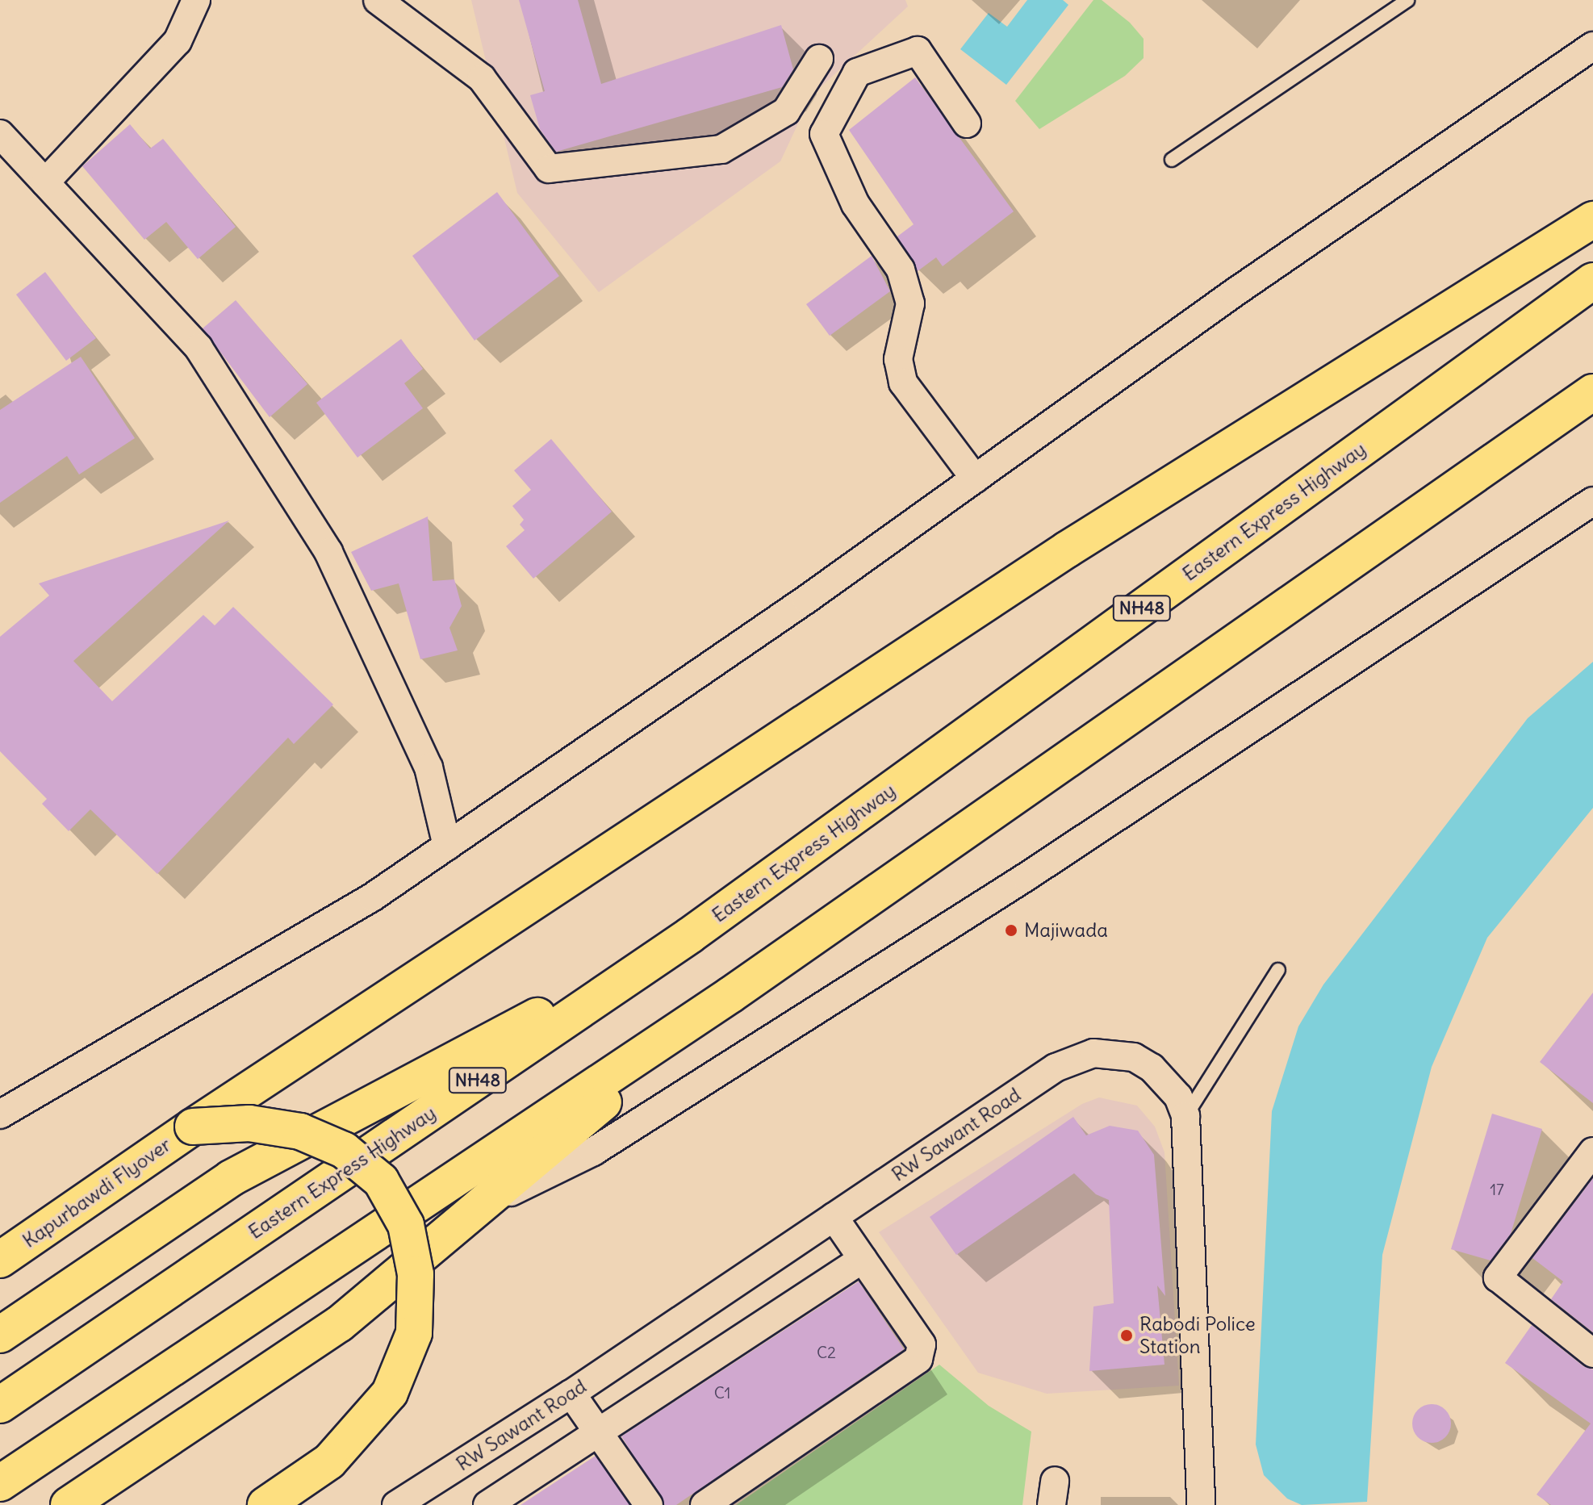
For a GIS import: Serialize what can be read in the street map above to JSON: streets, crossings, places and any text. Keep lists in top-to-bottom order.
{
  "streets": {
    "highway": ["Eastern Express Highway", "NH48", "Kapurbawdi Flyover"],
    "street": ["RW Sawant Road"]
  },
  "places": ["Majiwada", "Rabodi Police Station"],
  "house_numbers": ["17", "C2", "C1"]
}
